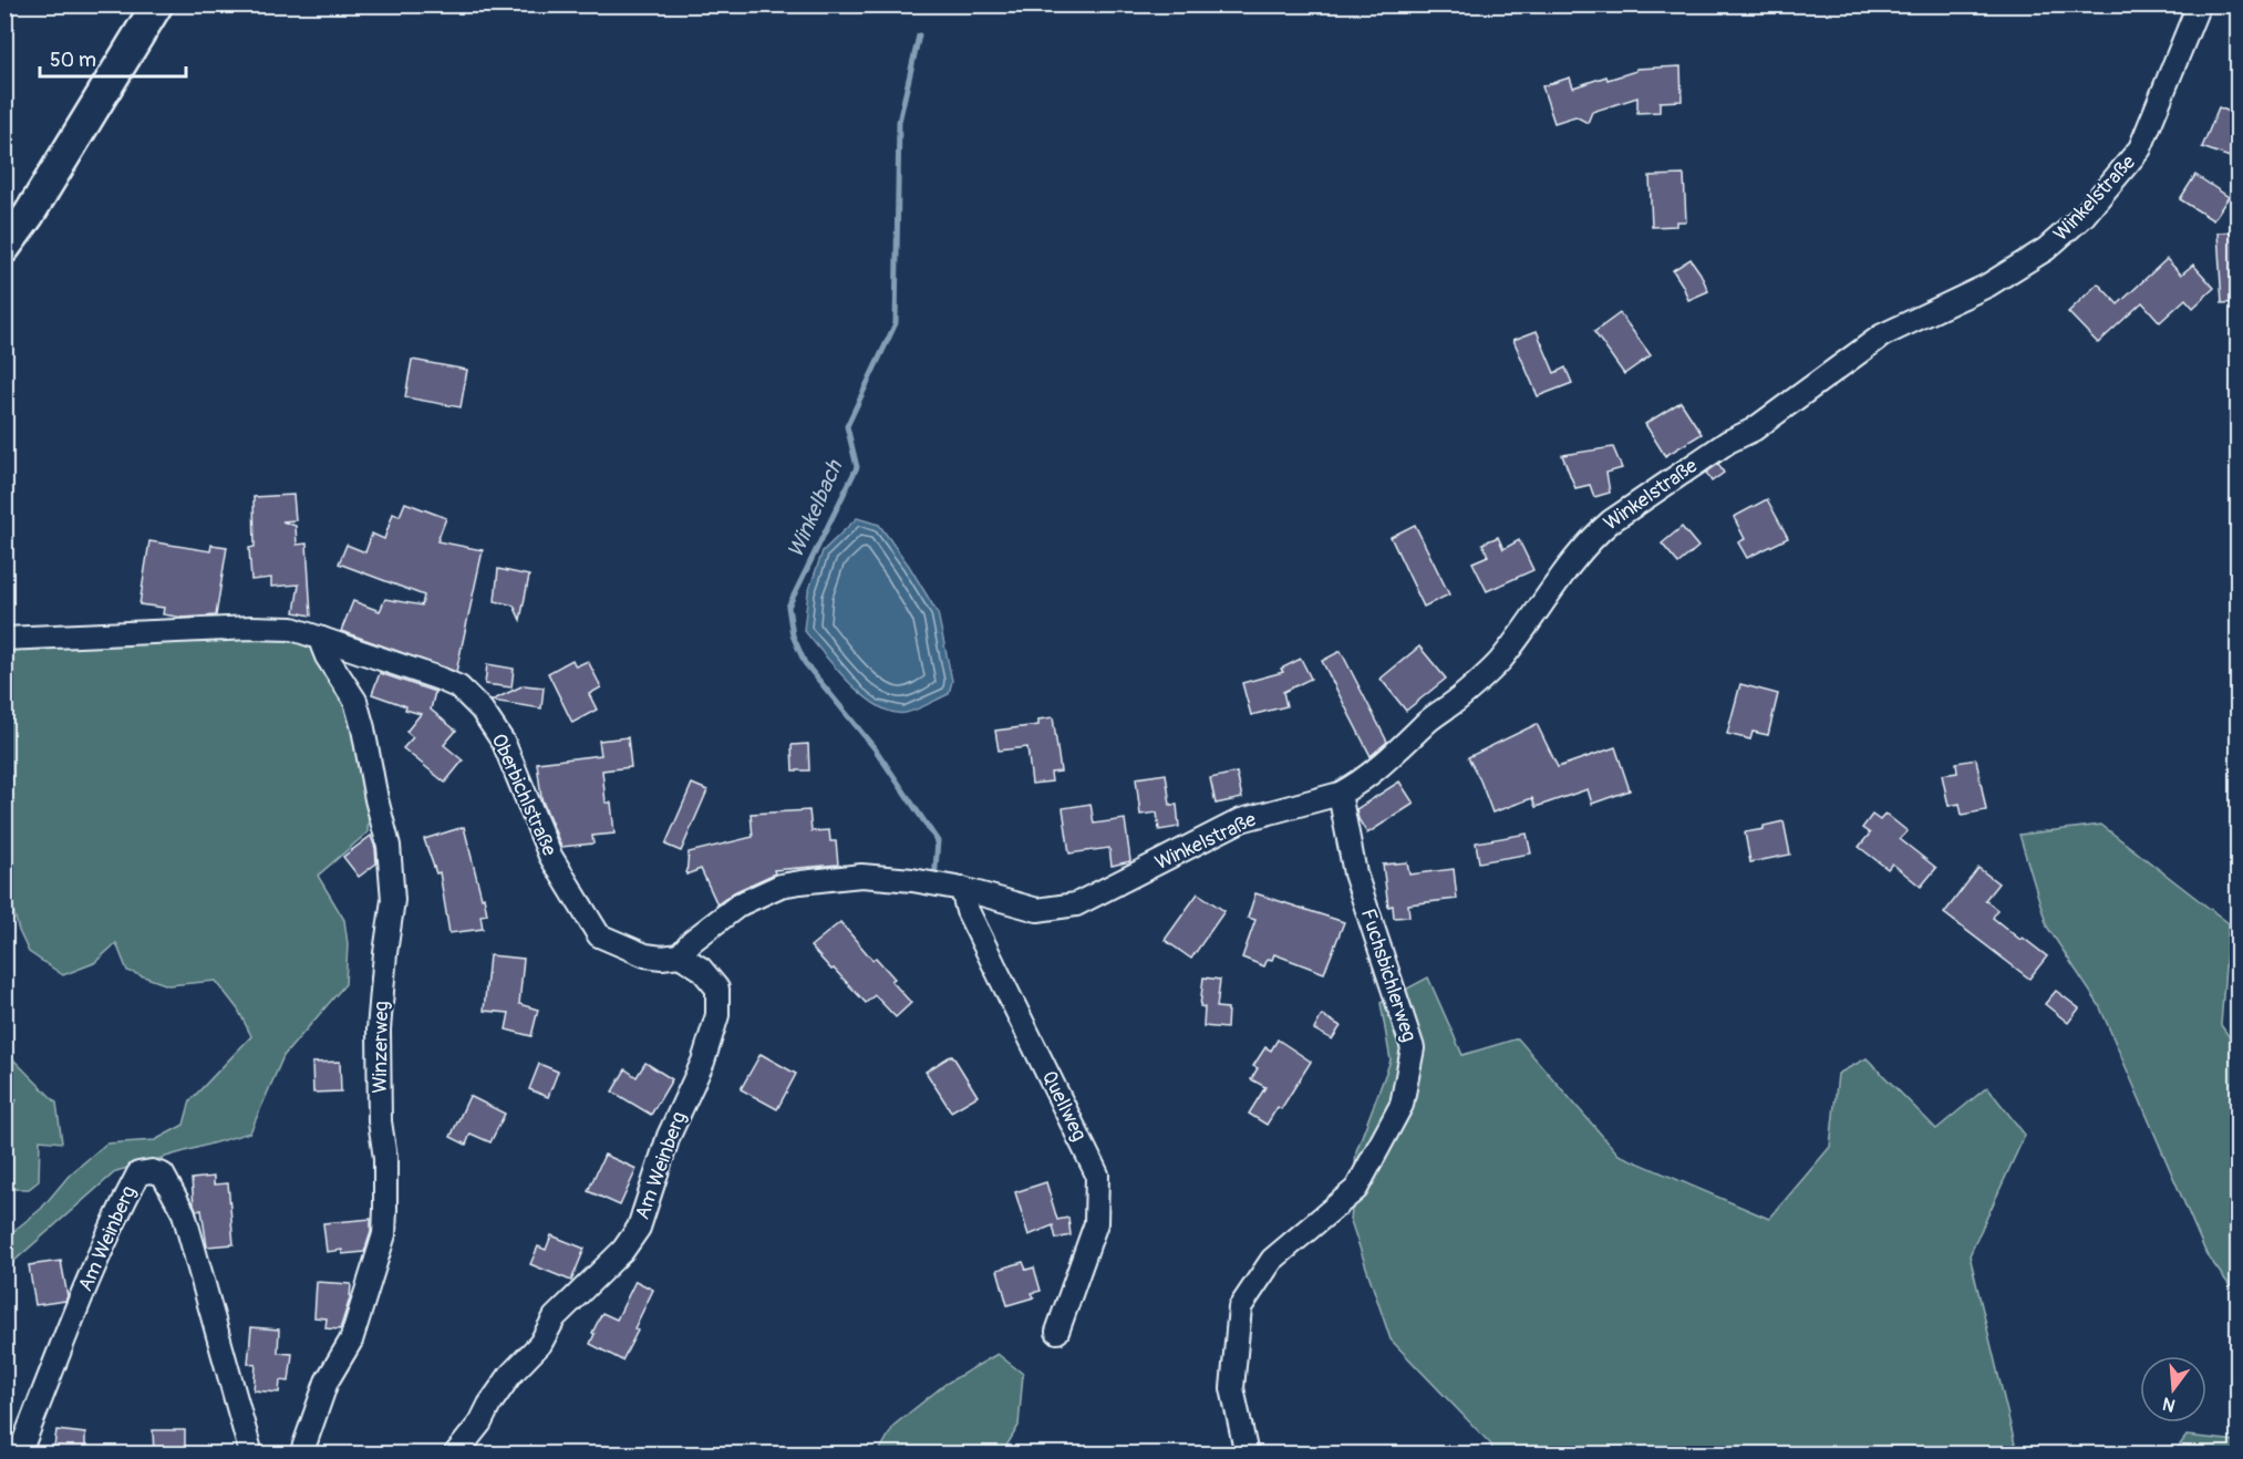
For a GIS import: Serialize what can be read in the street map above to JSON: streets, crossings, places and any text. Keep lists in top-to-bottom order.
{
  "streets": {
    "street": [
      "Winkelstraße",
      "Oberbichlstraße",
      "Fuchsbichlerweg",
      "Winzerweg",
      "Quellweg",
      "Am Weinberg"
    ]
  },
  "crossings": [
    ["Winkelstraße", "Fuchsbichlerweg"],
    ["Winkelstraße", "Quellweg"],
    ["Oberbichlstraße", "Winzerweg"],
    ["Oberbichlstraße", "Am Weinberg"]
  ],
  "water": ["Winkelbach"],
  "scale_bar": "50 m",
  "north": "bottom"
}
